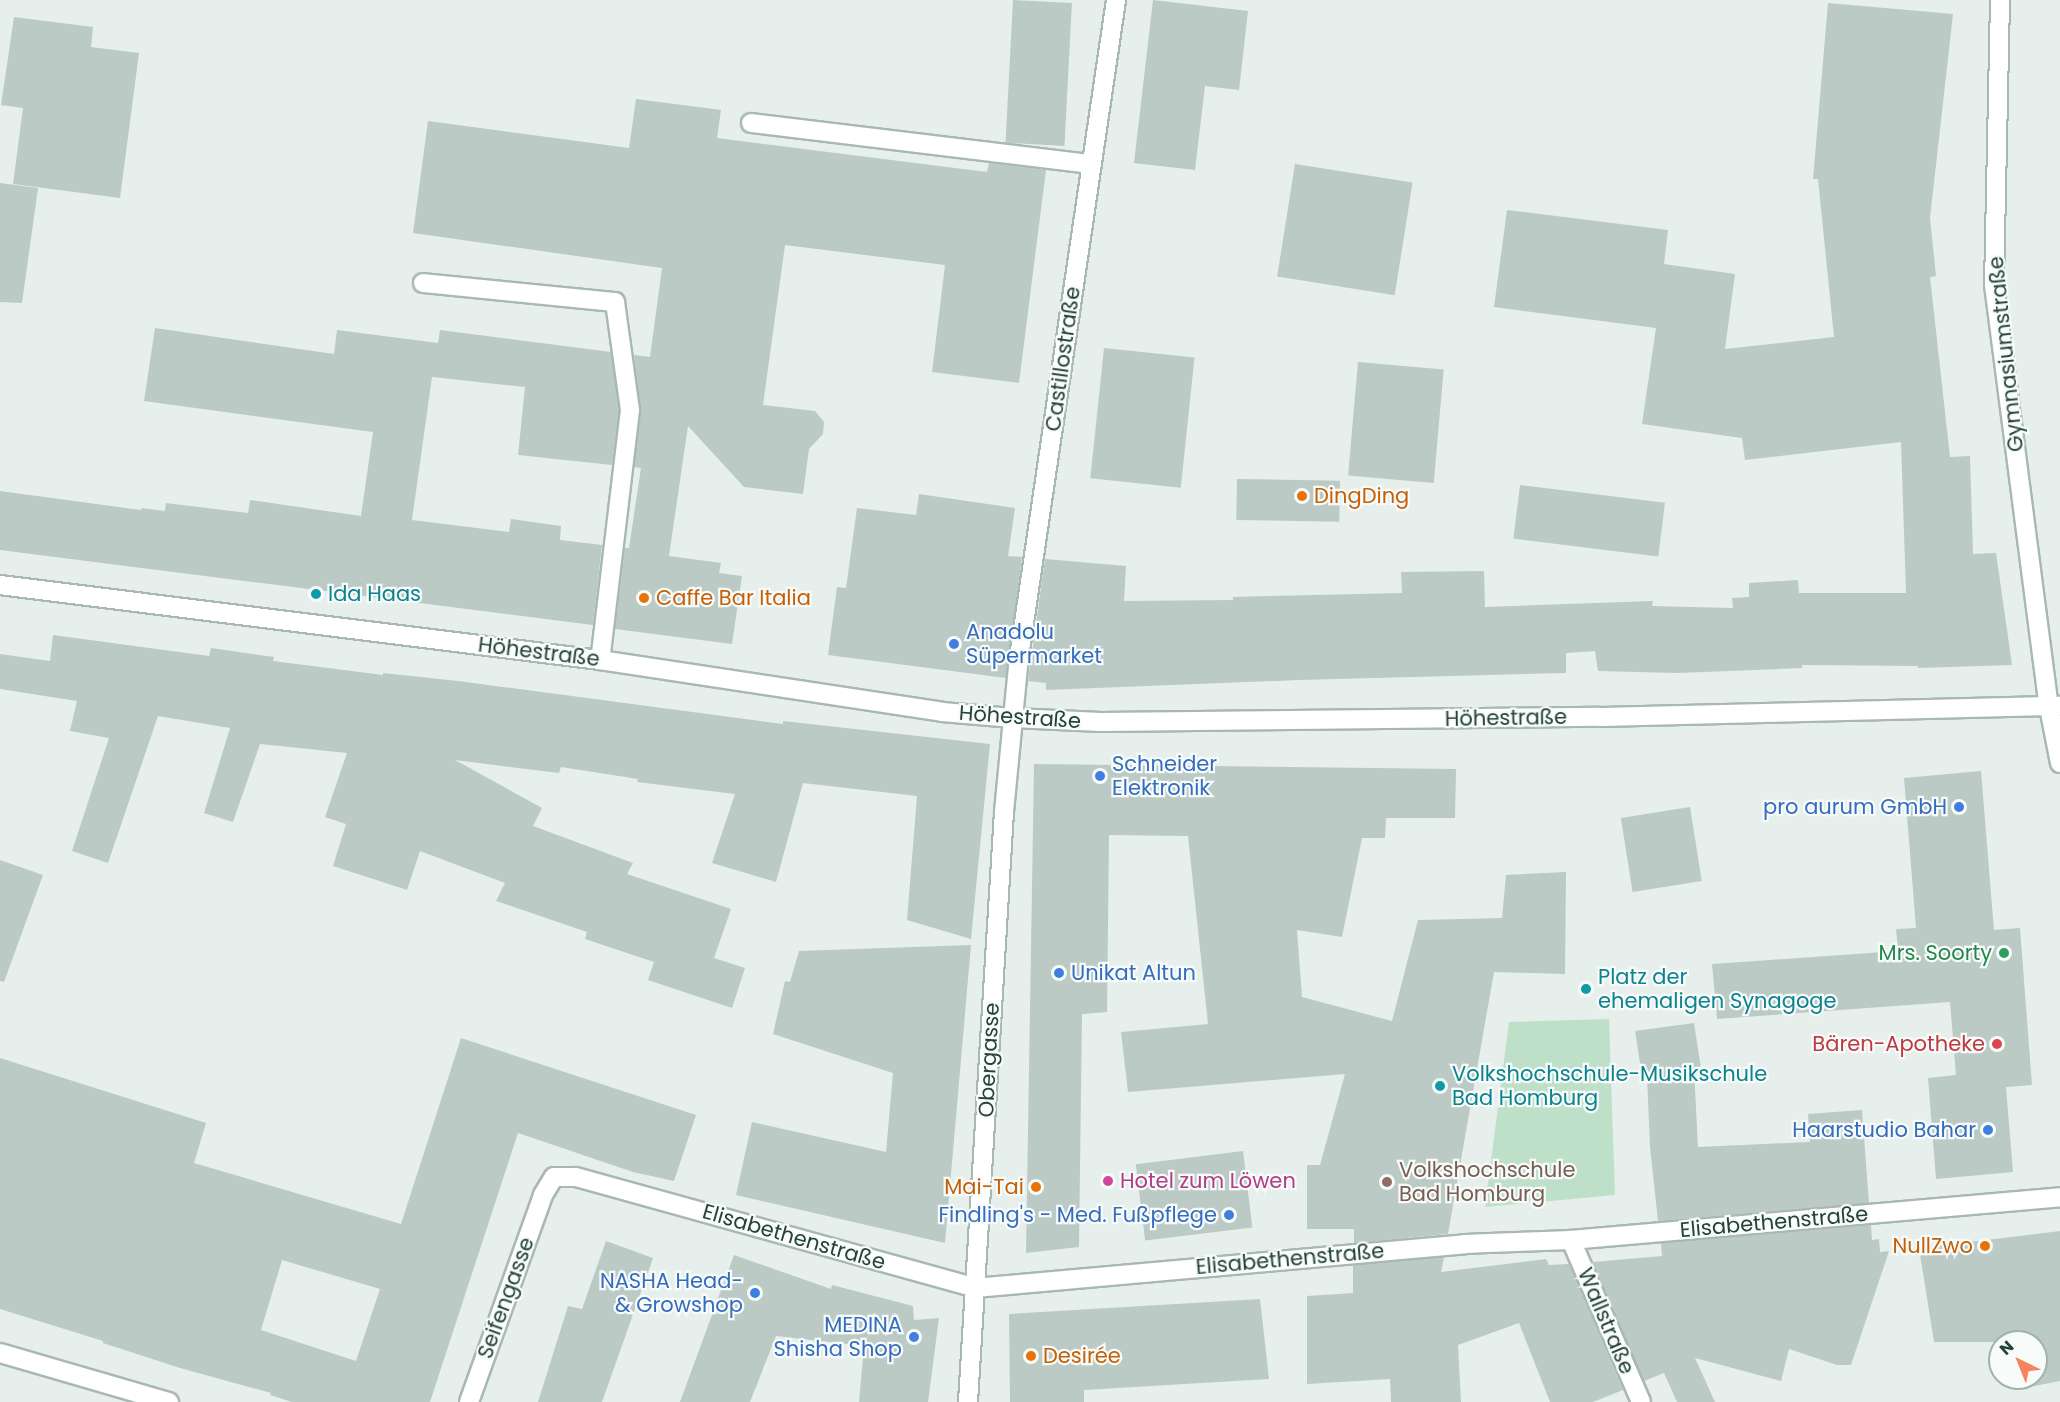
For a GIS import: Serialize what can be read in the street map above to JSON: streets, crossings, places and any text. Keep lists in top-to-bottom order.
{
  "streets": {
    "street": [
      "Gymnasiumstraße",
      "Castillostraße",
      "Höhestraße",
      "Obergasse",
      "Elisabethenstraße",
      "Seifengasse",
      "Wallstraße"
    ]
  },
  "crossings": [
    ["Gymnasiumstraße", "Höhestraße"],
    ["Castillostraße", "Höhestraße"],
    ["Castillostraße", "Obergasse"],
    ["Höhestraße", "Obergasse"],
    ["Obergasse", "Elisabethenstraße"],
    ["Elisabethenstraße", "Seifengasse"],
    ["Elisabethenstraße", "Wallstraße"]
  ],
  "places": [
    "DingDing",
    "Ida Haas",
    "Caffe Bar Italia",
    "Anadolu Süpermarket",
    "Schneider Elektronik",
    "pro aurum GmbH",
    "Mrs. Soorty",
    "Unikat Altun",
    "Platz der ehemaligen Synagoge",
    "Bären-Apotheke",
    "Volkshochschule-Musikschule Bad Homburg",
    "Haarstudio Bahar",
    "Hotel zum Löwen",
    "Volkshochschule Bad Homburg",
    "Mai-Tai",
    "Findling's - Med. Fußpflege",
    "NullZwo",
    "NASHA Head- & Growshop",
    "MEDINA Shisha Shop",
    "Desirée"
  ],
  "north": "top left"
}
